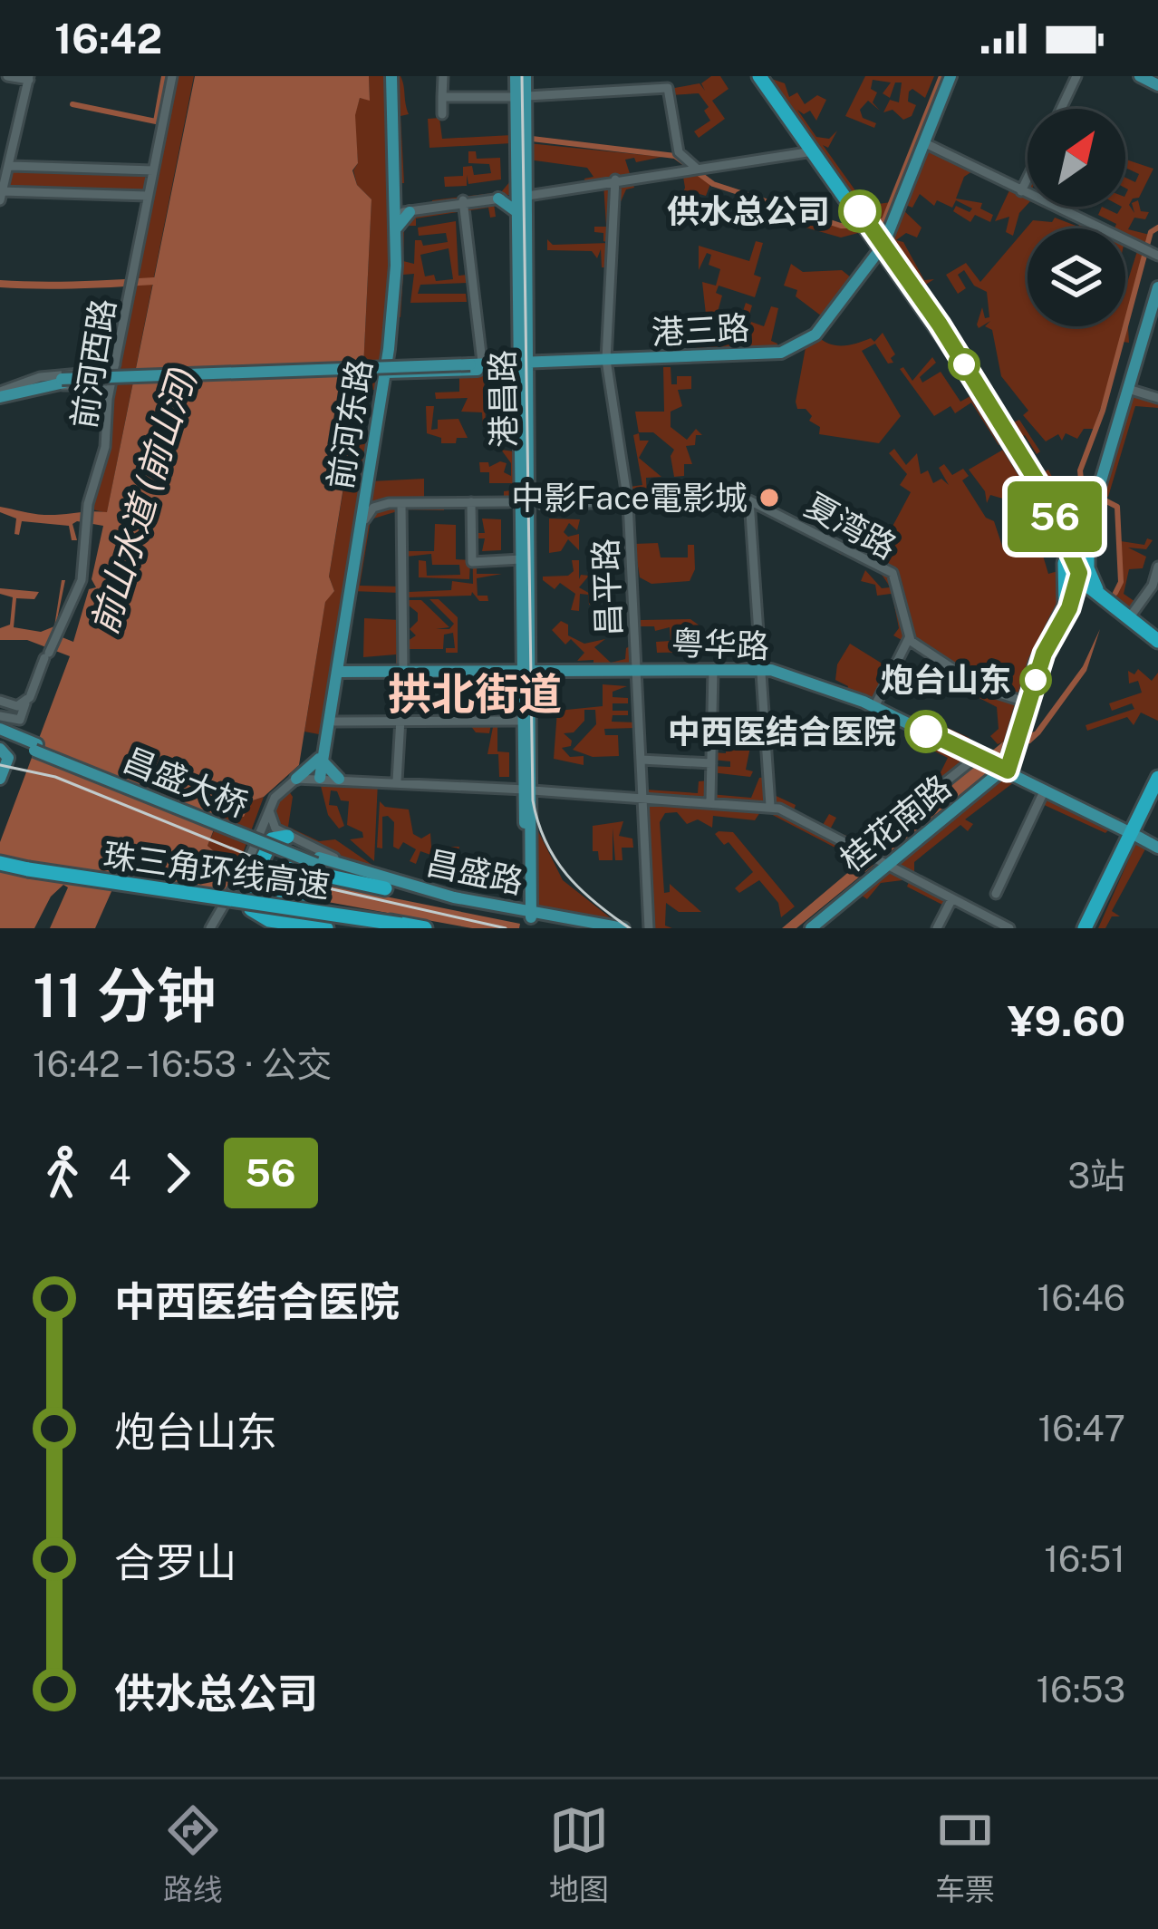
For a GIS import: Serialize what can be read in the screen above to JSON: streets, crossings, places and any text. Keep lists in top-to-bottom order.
{
  "streets": {
    "highway": ["珠三角环线高速"],
    "main road": [
      "港三路",
      "港昌路",
      "前河东路",
      "粤华路",
      "昌盛大桥",
      "桂花南路",
      "昌盛路"
    ],
    "street": ["前河西路", "夏湾路", "昌平路"]
  },
  "crossings": [
    ["港三路", "港昌路"],
    ["港三路", "昌平路"],
    ["港昌路", "夏湾路"],
    ["港昌路", "粤华路"],
    ["港昌路", "昌盛路"],
    ["前河东路", "粤华路"],
    ["夏湾路", "昌平路"],
    ["昌平路", "粤华路"],
    ["粤华路", "桂花南路"],
    ["昌盛大桥", "昌盛路"]
  ],
  "districts": ["拱北街道"],
  "water": ["前山水道 (前山河)"],
  "places": [
    "供水总公司",
    "中影Face電影城",
    "炮台山东",
    "中西医结合医院"
  ],
  "lines": ["bus line 56"],
  "north": "top right",
  "page": {
    "status": "16:42",
    "on_map": "56",
    "heading": ["11 分钟", "16:42 – 16:53 · 公交", "¥9.60"],
    "legs": ["4", "56", "3站"],
    "list": [
      {
        "name": "中西医结合医院",
        "value": "16:46"
      },
      {
        "name": "炮台山东",
        "value": "16:47"
      },
      {
        "name": "合罗山",
        "value": "16:51"
      },
      {
        "name": "供水总公司",
        "value": "16:53"
      }
    ],
    "tabs": ["路线", "地图", "车票"]
  }
}
